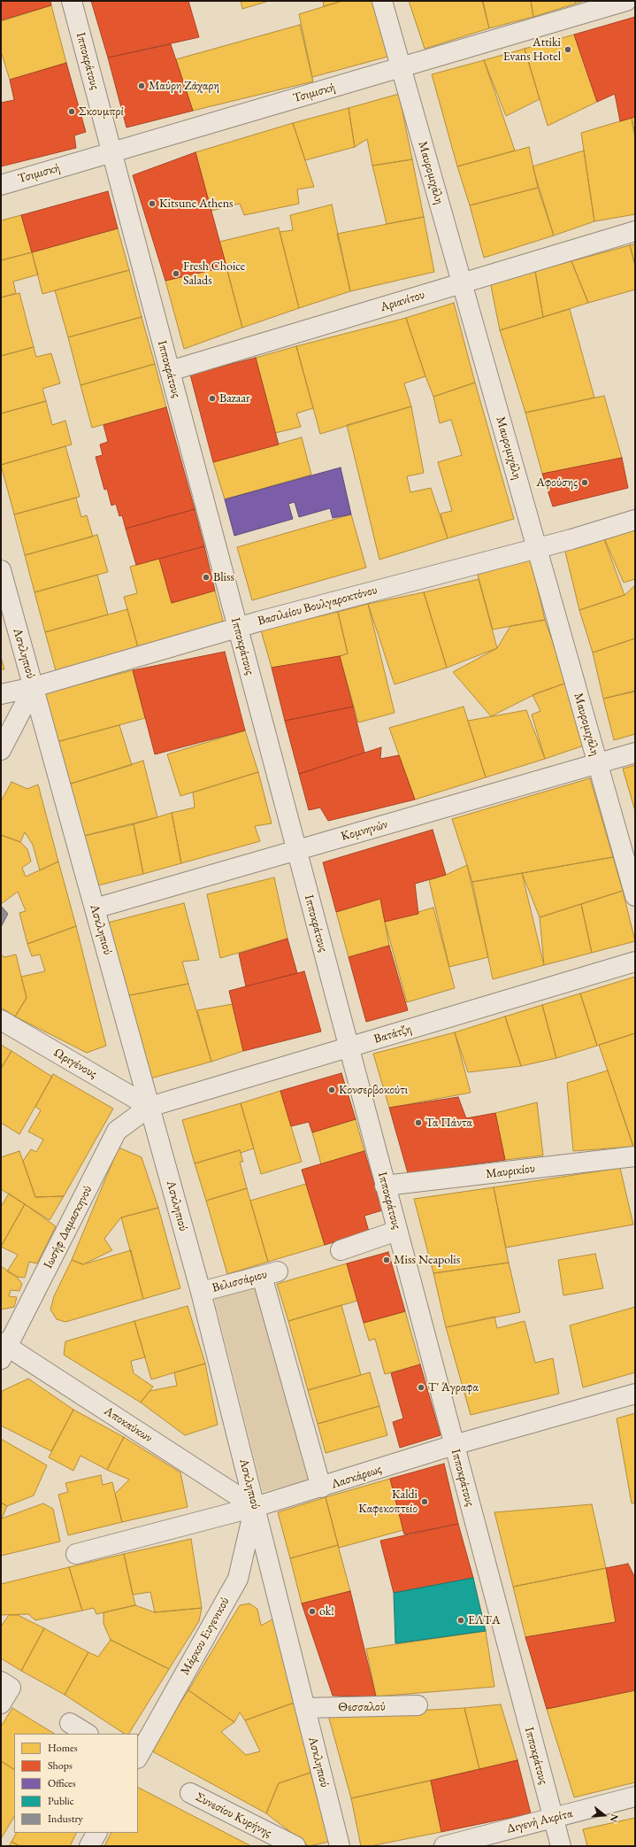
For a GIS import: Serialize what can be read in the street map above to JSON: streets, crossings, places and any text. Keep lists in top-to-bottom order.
{
  "streets": {
    "street": [
      "Ιπποκράτους",
      "Τσιμισκή",
      "Μαυρομιχάλη",
      "Αριανίτου",
      "Βασιλείου Βουλγαροκτόνου",
      "Ασκληπιού",
      "Κομνηνών",
      "Βατάτζη",
      "Ωριγένους",
      "Μαυρικίου",
      "Ιωσήφ Δαμασκηνού",
      "Βελισσάριου",
      "Αποκαύκων",
      "Λασκάρεως",
      "Μάρκου Ευγενικού",
      "Θεσσαλού",
      "Συνεσίου Κυρήνης",
      "Διγενή Ακρίτα"
    ]
  },
  "crossings": [
    ["Ιπποκράτους", "Τσιμισκή"],
    ["Ιπποκράτους", "Αριανίτου"],
    ["Ιπποκράτους", "Βασιλείου Βουλγαροκτόνου"],
    ["Ιπποκράτους", "Κομνηνών"],
    ["Ιπποκράτους", "Βατάτζη"],
    ["Ιπποκράτους", "Μαυρικίου"],
    ["Ιπποκράτους", "Λασκάρεως"],
    ["Ιπποκράτους", "Διγενή Ακρίτα"],
    ["Τσιμισκή", "Μαυρομιχάλη"],
    ["Μαυρομιχάλη", "Αριανίτου"],
    ["Μαυρομιχάλη", "Βασιλείου Βουλγαροκτόνου"],
    ["Μαυρομιχάλη", "Κομνηνών"],
    ["Βασιλείου Βουλγαροκτόνου", "Ασκληπιού"],
    ["Ασκληπιού", "Κομνηνών"],
    ["Ασκληπιού", "Βατάτζη"],
    ["Ασκληπιού", "Ωριγένους"],
    ["Ασκληπιού", "Ιωσήφ Δαμασκηνού"],
    ["Ασκληπιού", "Βελισσάριου"],
    ["Ασκληπιού", "Αποκαύκων"],
    ["Ασκληπιού", "Λασκάρεως"],
    ["Ασκληπιού", "Μάρκου Ευγενικού"],
    ["Ασκληπιού", "Θεσσαλού"],
    ["Βατάτζη", "Ωριγένους"],
    ["Βατάτζη", "Ιωσήφ Δαμασκηνού"],
    ["Ωριγένους", "Ιωσήφ Δαμασκηνού"],
    ["Ιωσήφ Δαμασκηνού", "Αποκαύκων"],
    ["Βελισσάριου", "Λασκάρεως"],
    ["Αποκαύκων", "Λασκάρεως"],
    ["Αποκαύκων", "Μάρκου Ευγενικού"],
    ["Λασκάρεως", "Μάρκου Ευγενικού"]
  ],
  "places": [
    "Attiki Evans Hotel",
    "Μαύρη Ζάχαρη",
    "Σκουμπρί",
    "Kitsune Athens",
    "Fresh Choice Salads",
    "Bazaar",
    "Αφούσης",
    "Bliss",
    "Κονσερβοκούτι",
    "Τα Πάντα",
    "Miss Neapolis",
    "Τ' Άγραφα",
    "Kaldi Καφεκοπτείο",
    "ok!",
    "ΕΛΤΑ"
  ],
  "legend": [
    "Homes",
    "Shops",
    "Offices",
    "Public",
    "Industry"
  ],
  "north": "right"
}
